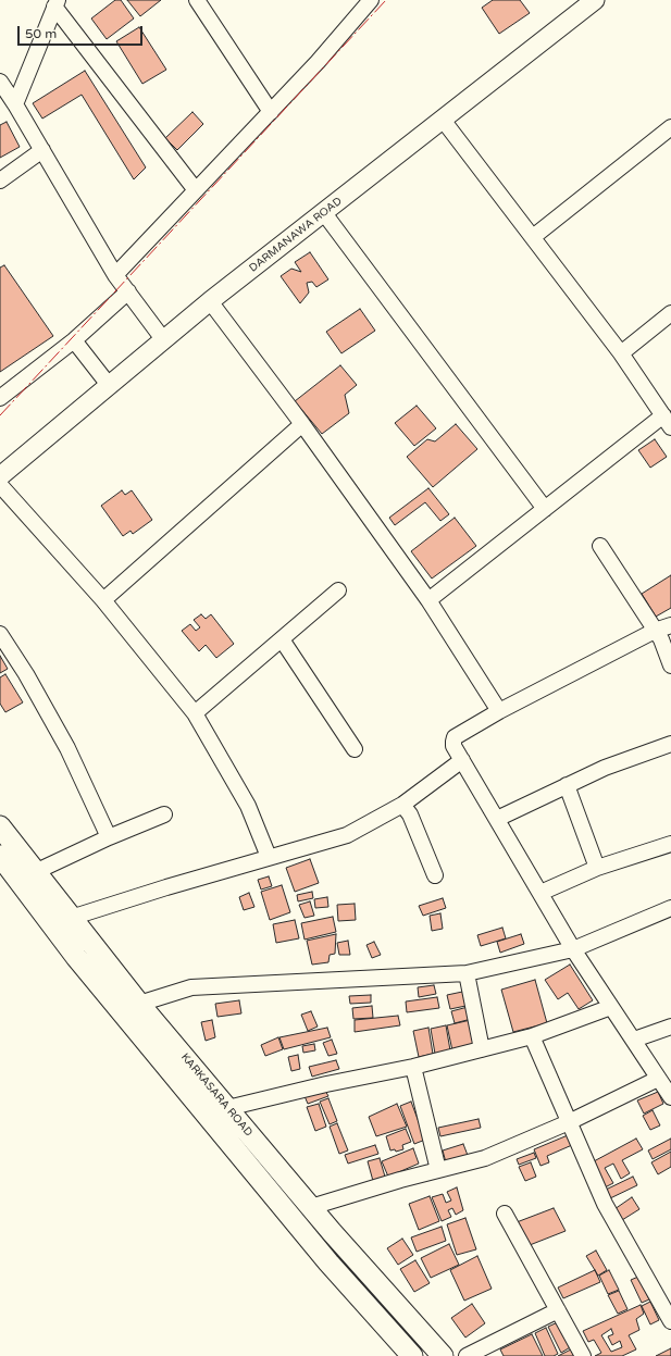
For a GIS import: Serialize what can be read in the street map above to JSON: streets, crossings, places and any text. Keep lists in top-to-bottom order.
{
  "streets": {
    "main road": ["KARKASARA ROAD"],
    "street": ["DARMANAWA ROAD"]
  },
  "scale_bar": "50 m"
}
